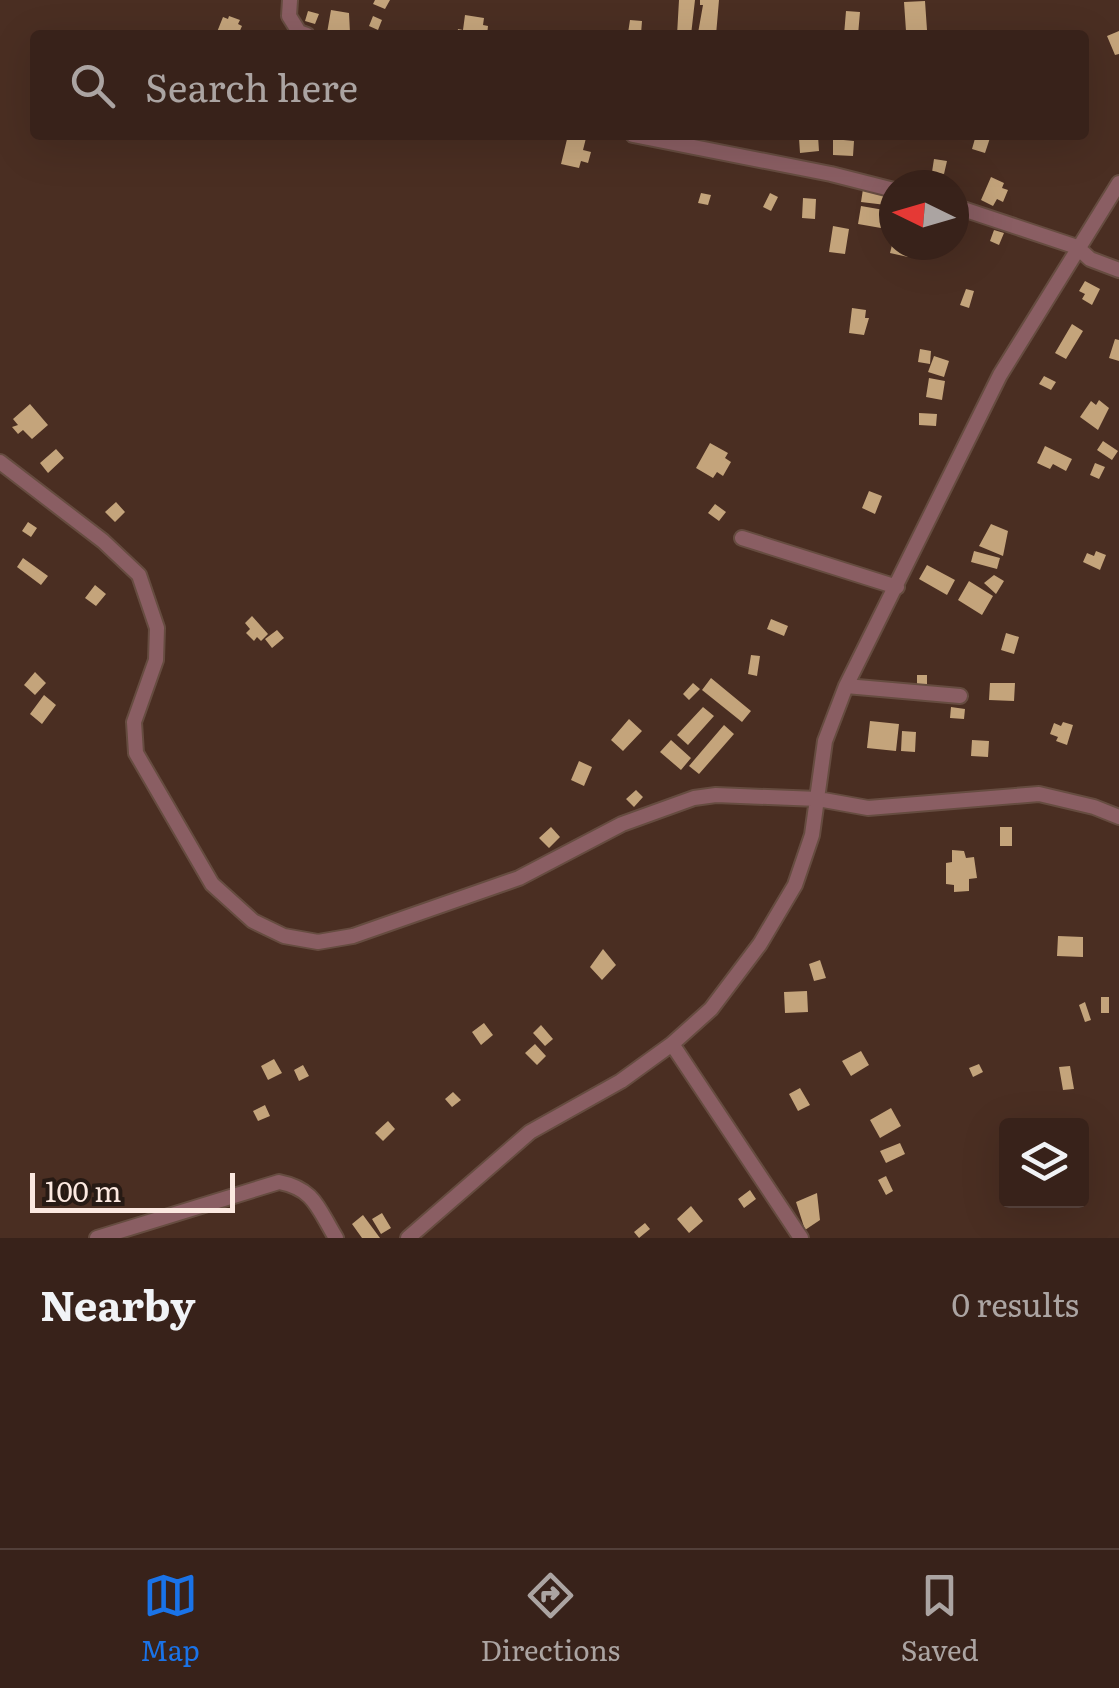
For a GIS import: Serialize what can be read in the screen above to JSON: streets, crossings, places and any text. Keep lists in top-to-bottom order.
{
  "scale_bar": "100 m",
  "north": "left",
  "page": {
    "search": "Search here",
    "scale": "100 m",
    "heading": ["Nearby", "0 results"],
    "nav": ["Map", "Directions", "Saved"]
  }
}
